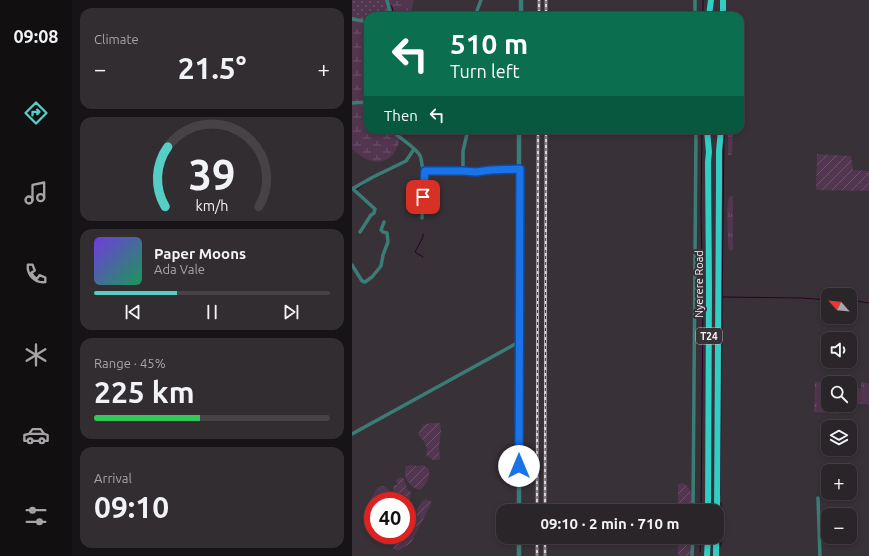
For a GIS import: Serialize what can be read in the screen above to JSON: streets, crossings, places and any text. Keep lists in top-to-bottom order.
{
  "streets": {
    "highway": ["Nyerere Road", "T24"]
  },
  "north": "top left",
  "page": {
    "tabs": "09:08",
    "tile": [
      "Climate",
      ["Range · 45%", "225 km"],
      ["Arrival", "09:10"]
    ],
    "turn": ["510 m", "Turn left"],
    "heat": ["−", "21.5°", "+"],
    "then": "Then",
    "song": ["Paper Moons", "Ada Vale"],
    "map_buttons": ["+", "−"],
    "limit": "40",
    "trip": "09:10 · 2 min · 710 m",
    "gauge": ["39", "km/h"]
  }
}
